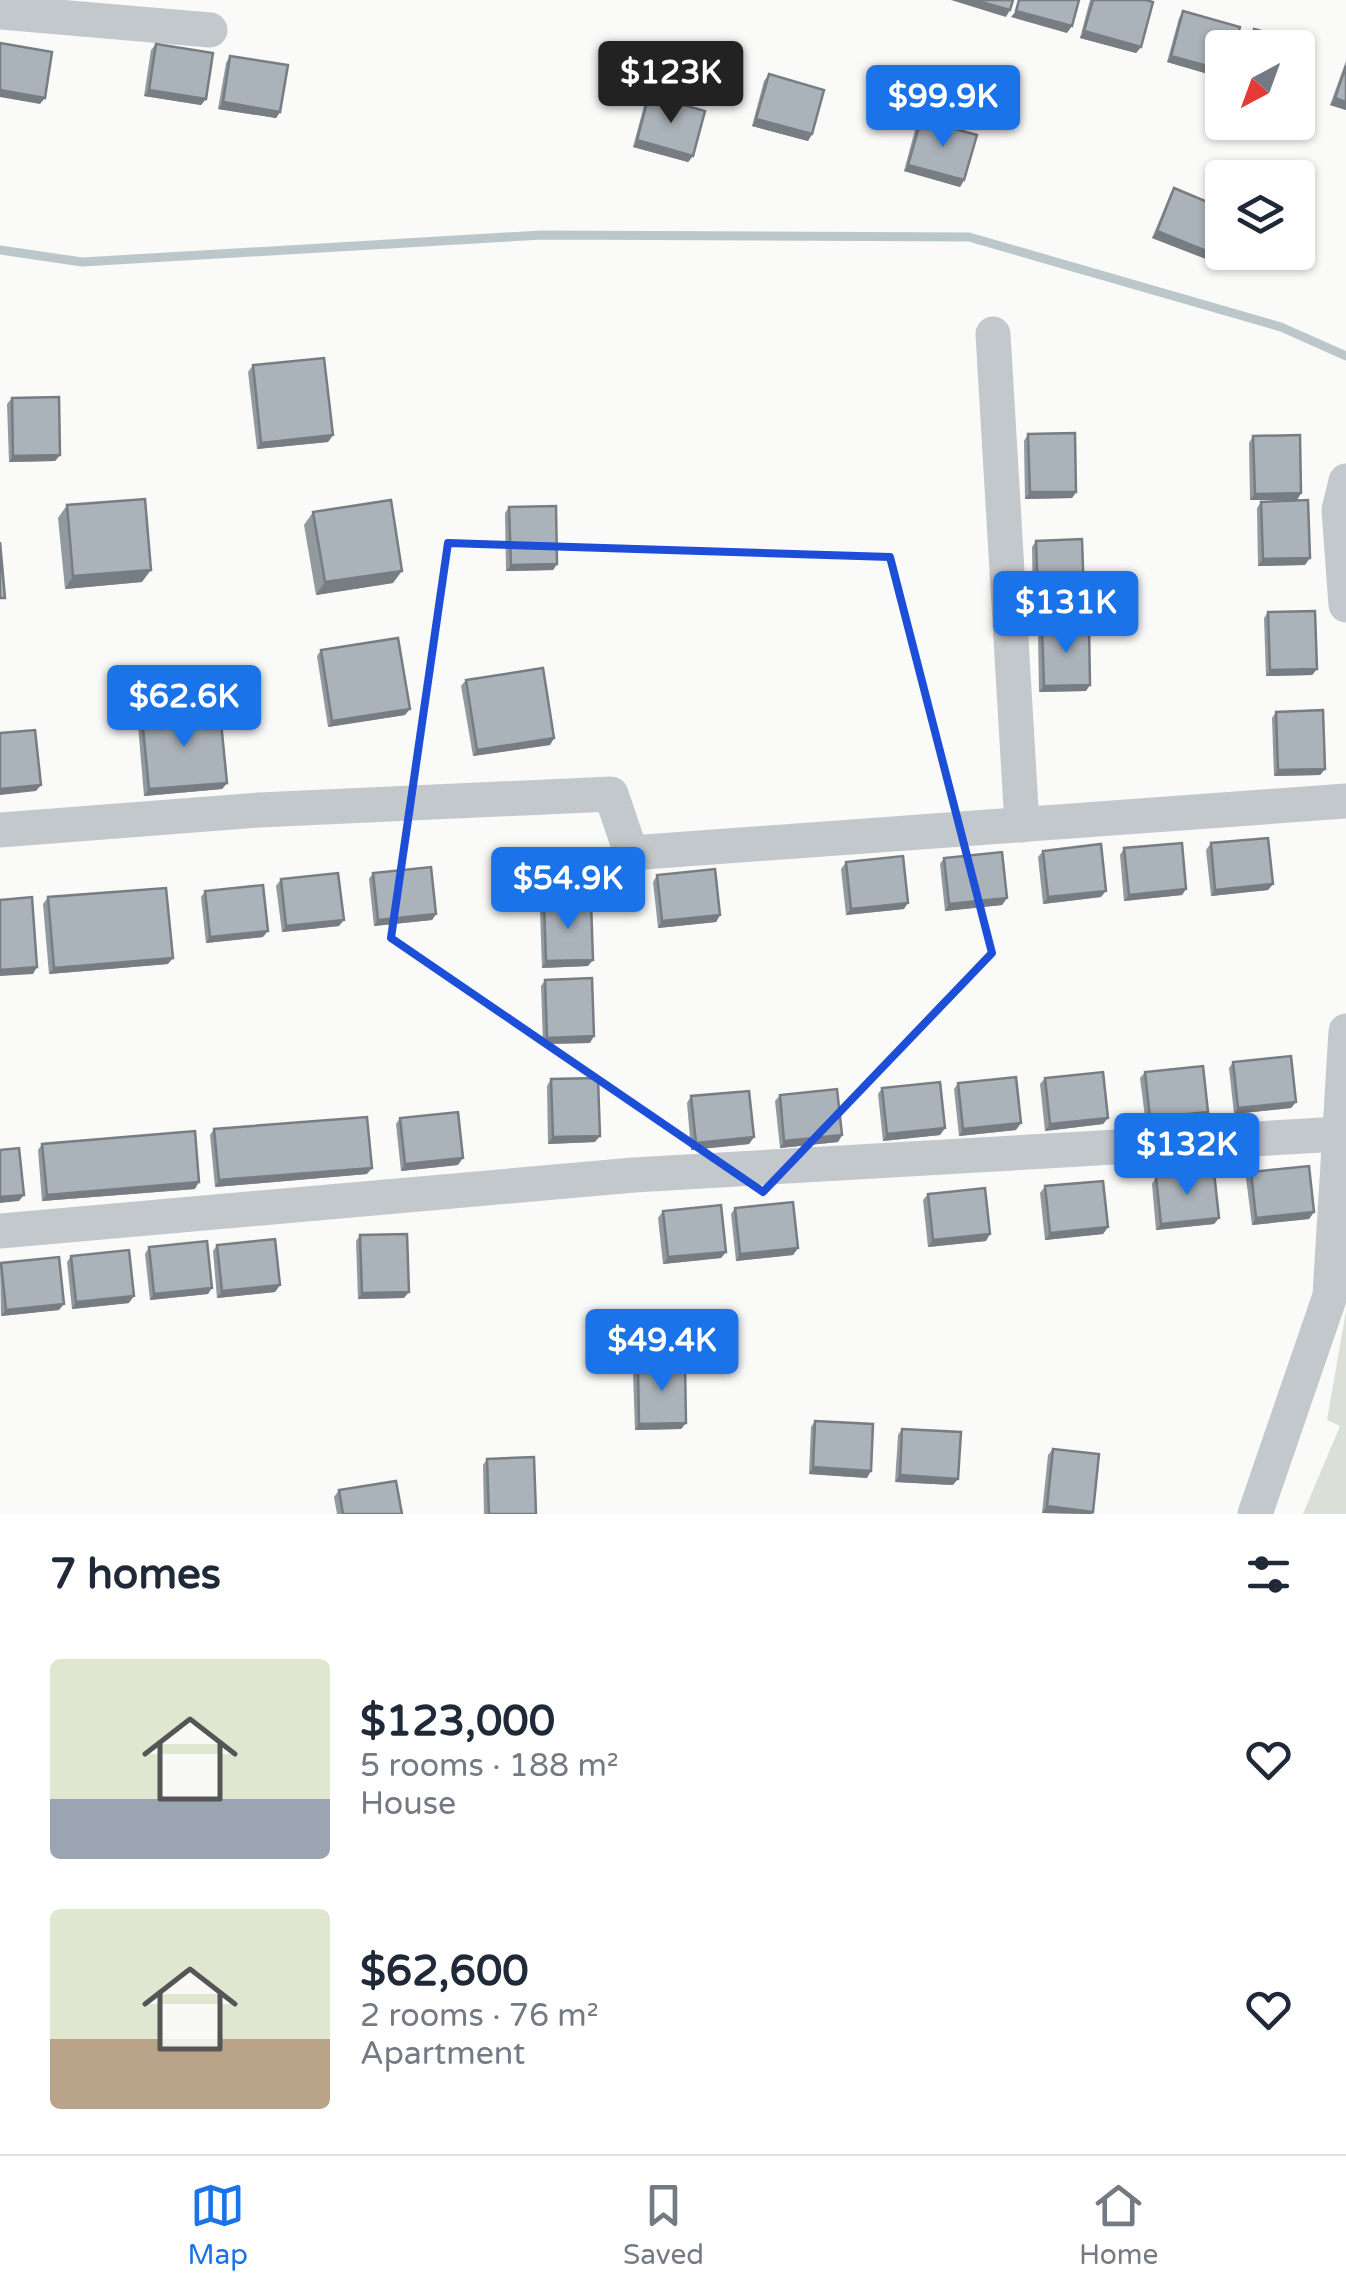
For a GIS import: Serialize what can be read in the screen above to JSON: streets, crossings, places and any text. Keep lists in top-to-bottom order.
{
  "north": "bottom left",
  "page": {
    "price": [
      "$123K",
      "$99.9K",
      "$131K",
      "$62.6K",
      "$54.9K",
      "$132K",
      "$49.4K"
    ],
    "heading": "7 homes",
    "list": [
      {
        "name": "$123,000",
        "note": "5 rooms · 188 m² · House"
      },
      {
        "name": "$62,600",
        "note": "2 rooms · 76 m² · Apartment"
      }
    ],
    "tabs": ["Map", "Saved", "Home"]
  }
}
